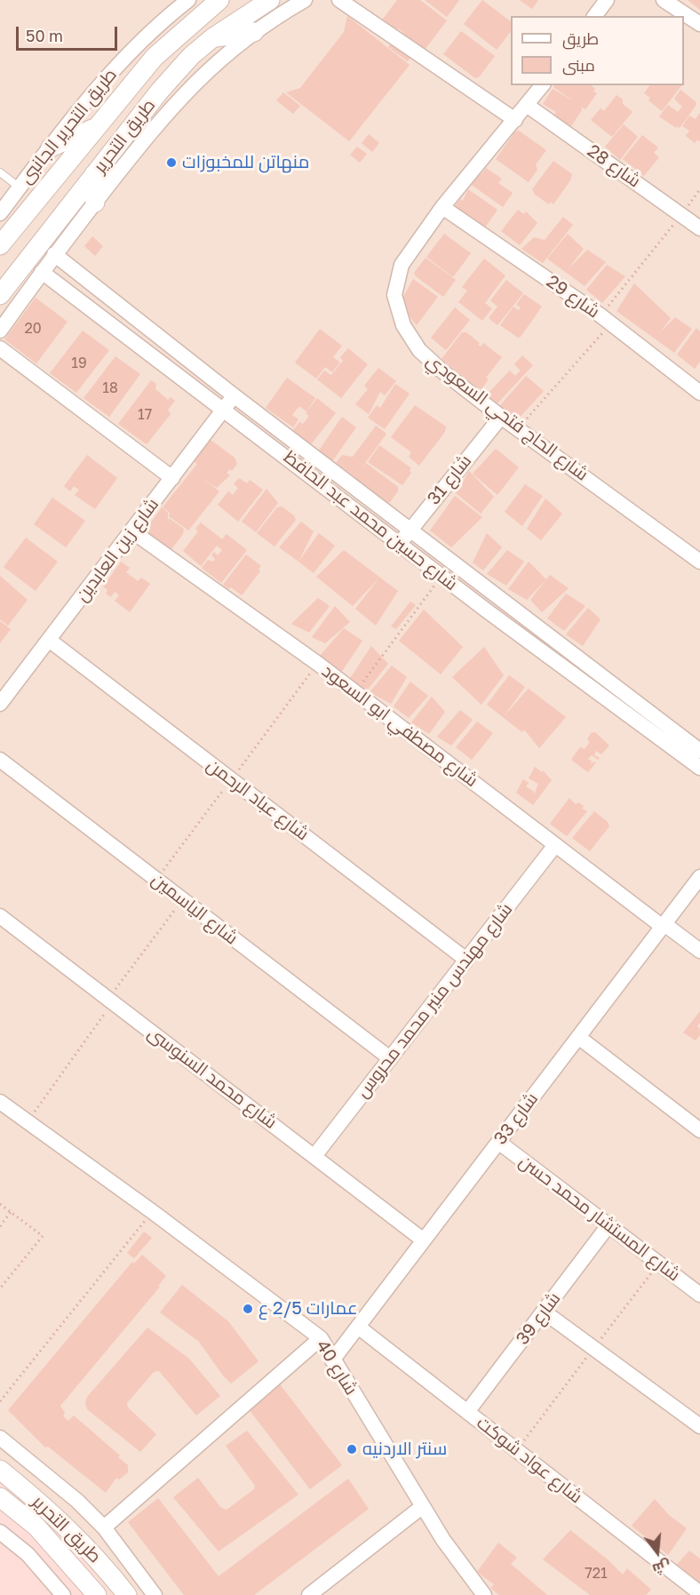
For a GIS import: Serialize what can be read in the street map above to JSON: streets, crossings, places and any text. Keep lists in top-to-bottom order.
{
  "streets": {
    "street": [
      "طريق التحرير الجانبى",
      "طريق التحرير",
      "شارع 28",
      "شارع 29",
      "شارع الحاج فتحي السعودي",
      "شارع 31",
      "شارع حسين محمد عبد الحافظ",
      "شارع زين العابدين",
      "شارع مصطفي ابو السعود",
      "شارع عباد الرحمن",
      "شارع الياسمين",
      "شارع مهندس منير محمد محروس",
      "شارع محمد السنوسى",
      "شارع 33",
      "شارع المستشار محمد حسن",
      "شارع 39",
      "شارع 40",
      "شارع عواد شوكت"
    ]
  },
  "crossings": [
    ["شارع 28", "شارع الحاج فتحي السعودي"],
    ["شارع 29", "شارع الحاج فتحي السعودي"],
    ["شارع الحاج فتحي السعودي", "شارع 31"],
    ["شارع 31", "شارع حسين محمد عبد الحافظ"],
    ["شارع حسين محمد عبد الحافظ", "شارع زين العابدين"],
    ["شارع زين العابدين", "شارع مصطفي ابو السعود"],
    ["شارع زين العابدين", "شارع عباد الرحمن"],
    ["شارع مصطفي ابو السعود", "شارع مهندس منير محمد محروس"],
    ["شارع مصطفي ابو السعود", "شارع 33"],
    ["شارع عباد الرحمن", "شارع مهندس منير محمد محروس"],
    ["شارع الياسمين", "شارع مهندس منير محمد محروس"],
    ["شارع مهندس منير محمد محروس", "شارع محمد السنوسى"],
    ["شارع محمد السنوسى", "شارع 33"],
    ["شارع 33", "شارع المستشار محمد حسن"],
    ["شارع 33", "شارع 40"],
    ["شارع 33", "شارع عواد شوكت"],
    ["شارع المستشار محمد حسن", "شارع 39"],
    ["شارع 39", "شارع عواد شوكت"]
  ],
  "places": ["منهاتن للمخبوزات", "عمارات 2/5 ع", "سنتر الاردنيه"],
  "house_numbers": [
    "20",
    "19",
    "18",
    "17",
    "721"
  ],
  "legend": ["طريق", "مبنى"],
  "scale_bar": "50 m",
  "north": "bottom"
}
